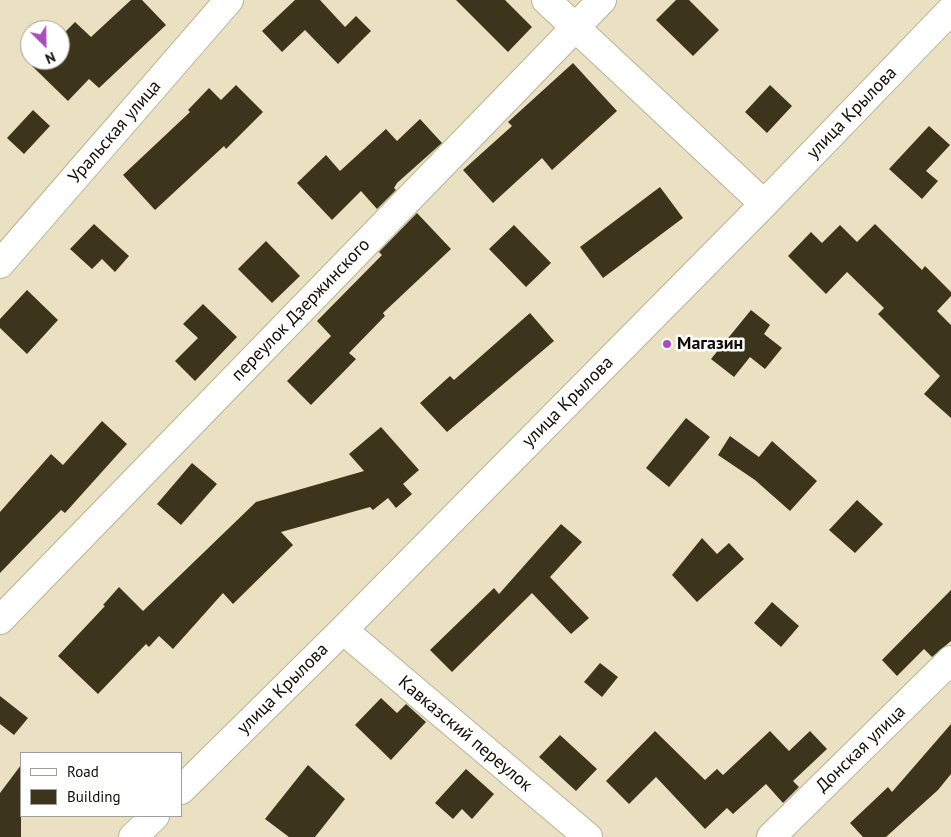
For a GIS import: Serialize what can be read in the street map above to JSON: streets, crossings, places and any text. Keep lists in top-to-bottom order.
{
  "streets": {
    "street": [
      "улица Крылова",
      "Уральская улица",
      "переулок Дзержинского",
      "Кавказский переулок",
      "Донская улица"
    ]
  },
  "crossings": [
    ["улица Крылова", "Кавказский переулок"]
  ],
  "places": ["Магазин"],
  "legend": ["Road", "Building"],
  "north": "bottom right"
}
